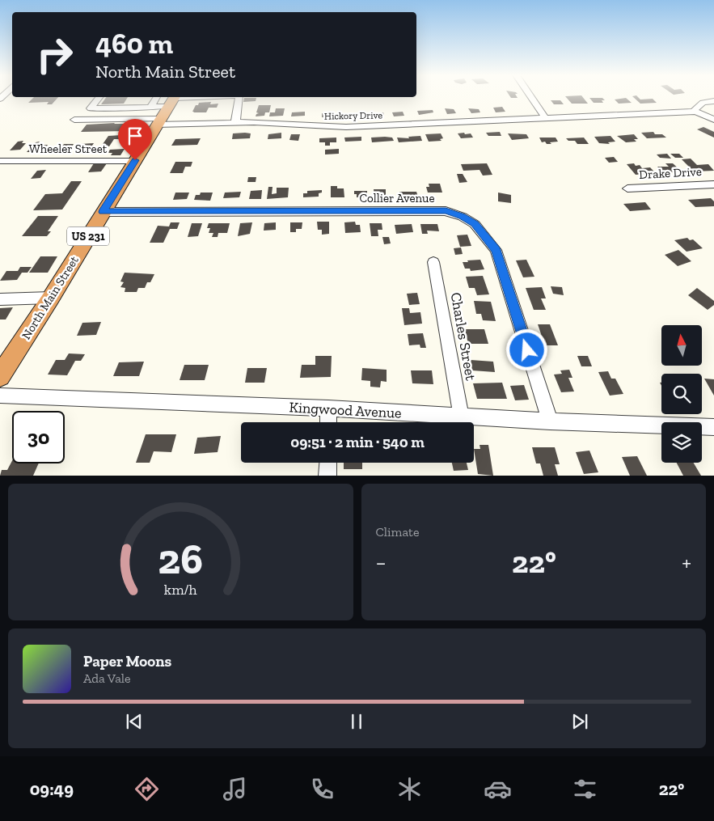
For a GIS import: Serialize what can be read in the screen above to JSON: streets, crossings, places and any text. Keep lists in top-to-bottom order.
{
  "streets": {
    "highway": ["US 231", "North Main Street"],
    "street": [
      "Hickory Drive",
      "Wheeler Street",
      "Drake Drive",
      "Collier Avenue",
      "Charles Street",
      "Kingwood Avenue"
    ]
  },
  "crossings": [
    ["Hickory Drive", "North Main Street"],
    ["Wheeler Street", "North Main Street"],
    ["Collier Avenue", "North Main Street"],
    ["Collier Avenue", "Kingwood Avenue"],
    ["Charles Street", "Kingwood Avenue"]
  ],
  "north": "top",
  "page": {
    "turn": ["460 m", "North Main Street"],
    "limit": "30",
    "trip": "09:51 · 2 min · 540 m",
    "tile": "Climate",
    "heat": ["−", "22°", "+"],
    "song": ["Paper Moons", "Ada Vale"],
    "tabs": ["09:49", "22°"],
    "gauge": ["26", "km/h"]
  }
}
